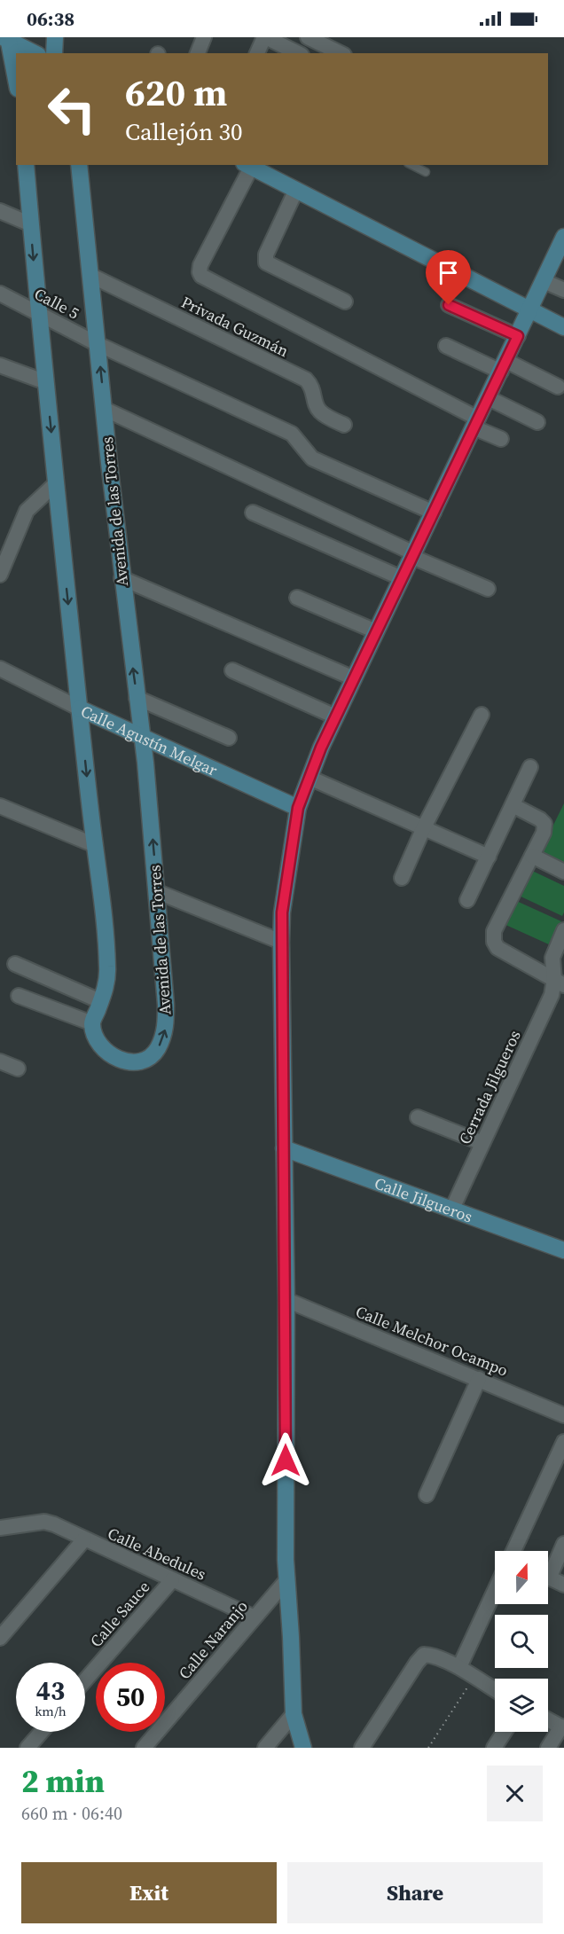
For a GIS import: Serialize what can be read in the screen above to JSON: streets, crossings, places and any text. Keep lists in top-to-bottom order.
{
  "streets": {
    "main road": ["Avenida de las Torres", "Calle Agustín Melgar", "Calle Jilgueros"],
    "street": [
      "Calle 5",
      "Privada Guzmán",
      "Cerrada Jilgueros",
      "Calle Melchor Ocampo",
      "Calle Abedules",
      "Calle Sauce",
      "Calle Naranjo"
    ]
  },
  "crossings": [
    ["Calle 5", "Avenida de las Torres"],
    ["Privada Guzmán", "Avenida de las Torres"],
    ["Avenida de las Torres", "Calle Agustín Melgar"],
    ["Cerrada Jilgueros", "Calle Jilgueros"],
    ["Calle Abedules", "Calle Sauce"],
    ["Calle Abedules", "Calle Naranjo"]
  ],
  "north": "top",
  "page": {
    "status": "06:38",
    "turn": ["620 m", "Callejón 30"],
    "speed": "43 km/h",
    "limit": "50",
    "heading": ["2 min", "660 m · 06:40"],
    "buttons": ["Exit", "Share"]
  }
}
